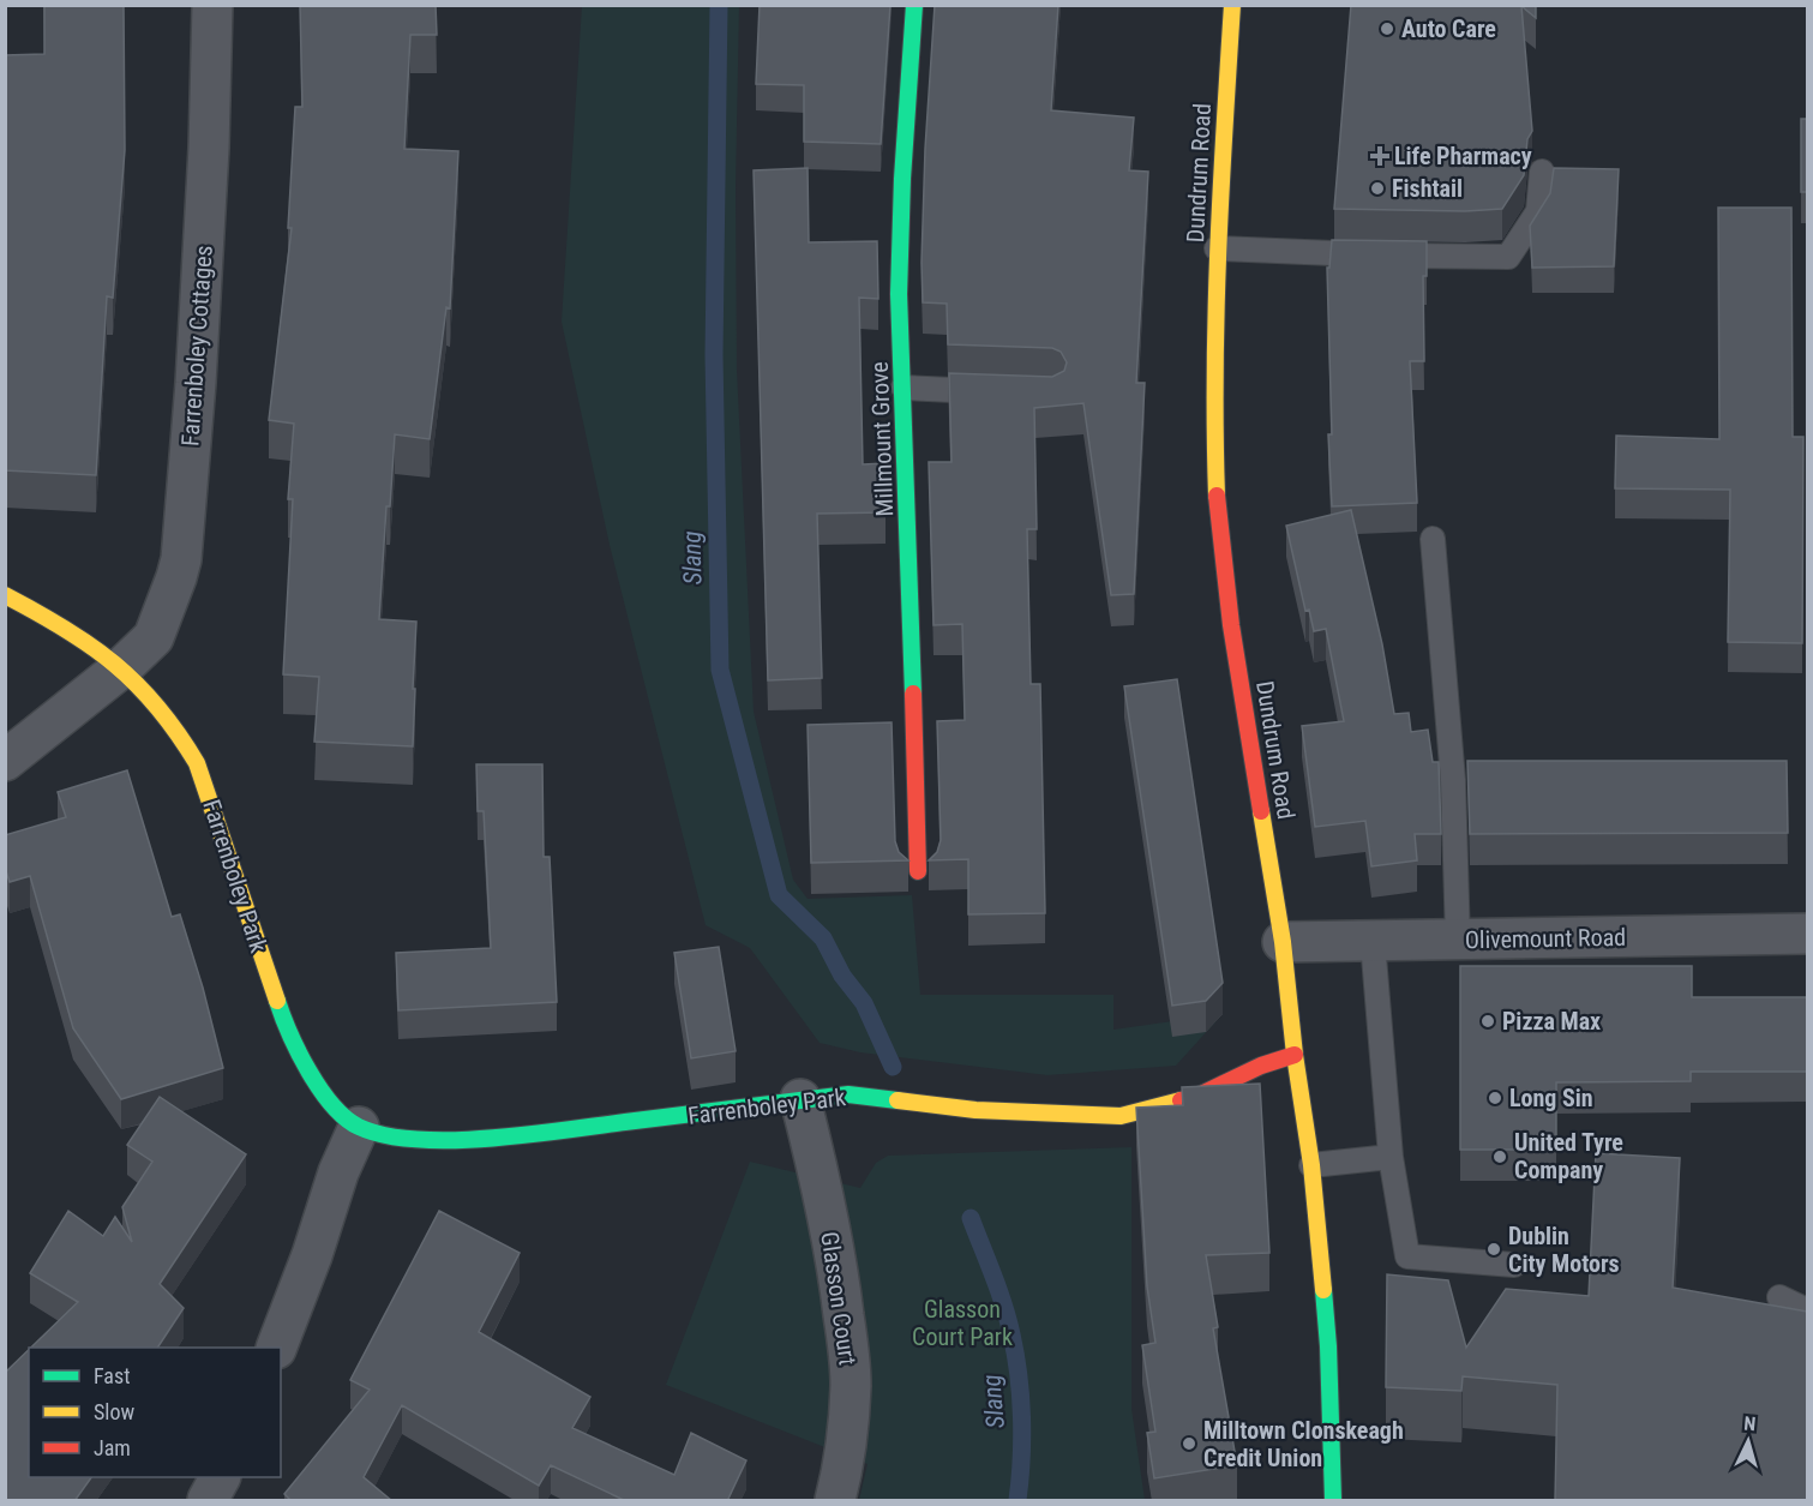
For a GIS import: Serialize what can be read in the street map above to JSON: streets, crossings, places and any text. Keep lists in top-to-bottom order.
{
  "streets": {
    "street": [
      "Dundrum Road",
      "Farrenboley Cottages",
      "Millmount Grove",
      "Farrenboley Park",
      "Olivemount Road",
      "Glasson Court"
    ]
  },
  "crossings": [
    ["Dundrum Road", "Farrenboley Park"],
    ["Dundrum Road", "Olivemount Road"],
    ["Farrenboley Cottages", "Farrenboley Park"],
    ["Farrenboley Park", "Glasson Court"]
  ],
  "water": ["Slang"],
  "parks": ["Glasson Court Park"],
  "places": {
    "other": [
      "Auto Care",
      "Fishtail",
      "Pizza Max",
      "Long Sin",
      "United Tyre Company",
      "Dublin City Motors",
      "Milltown Clonskeagh Credit Union"
    ],
    "health": ["Life Pharmacy"]
  },
  "legend": ["Fast", "Slow", "Jam"],
  "north": "top"
}
